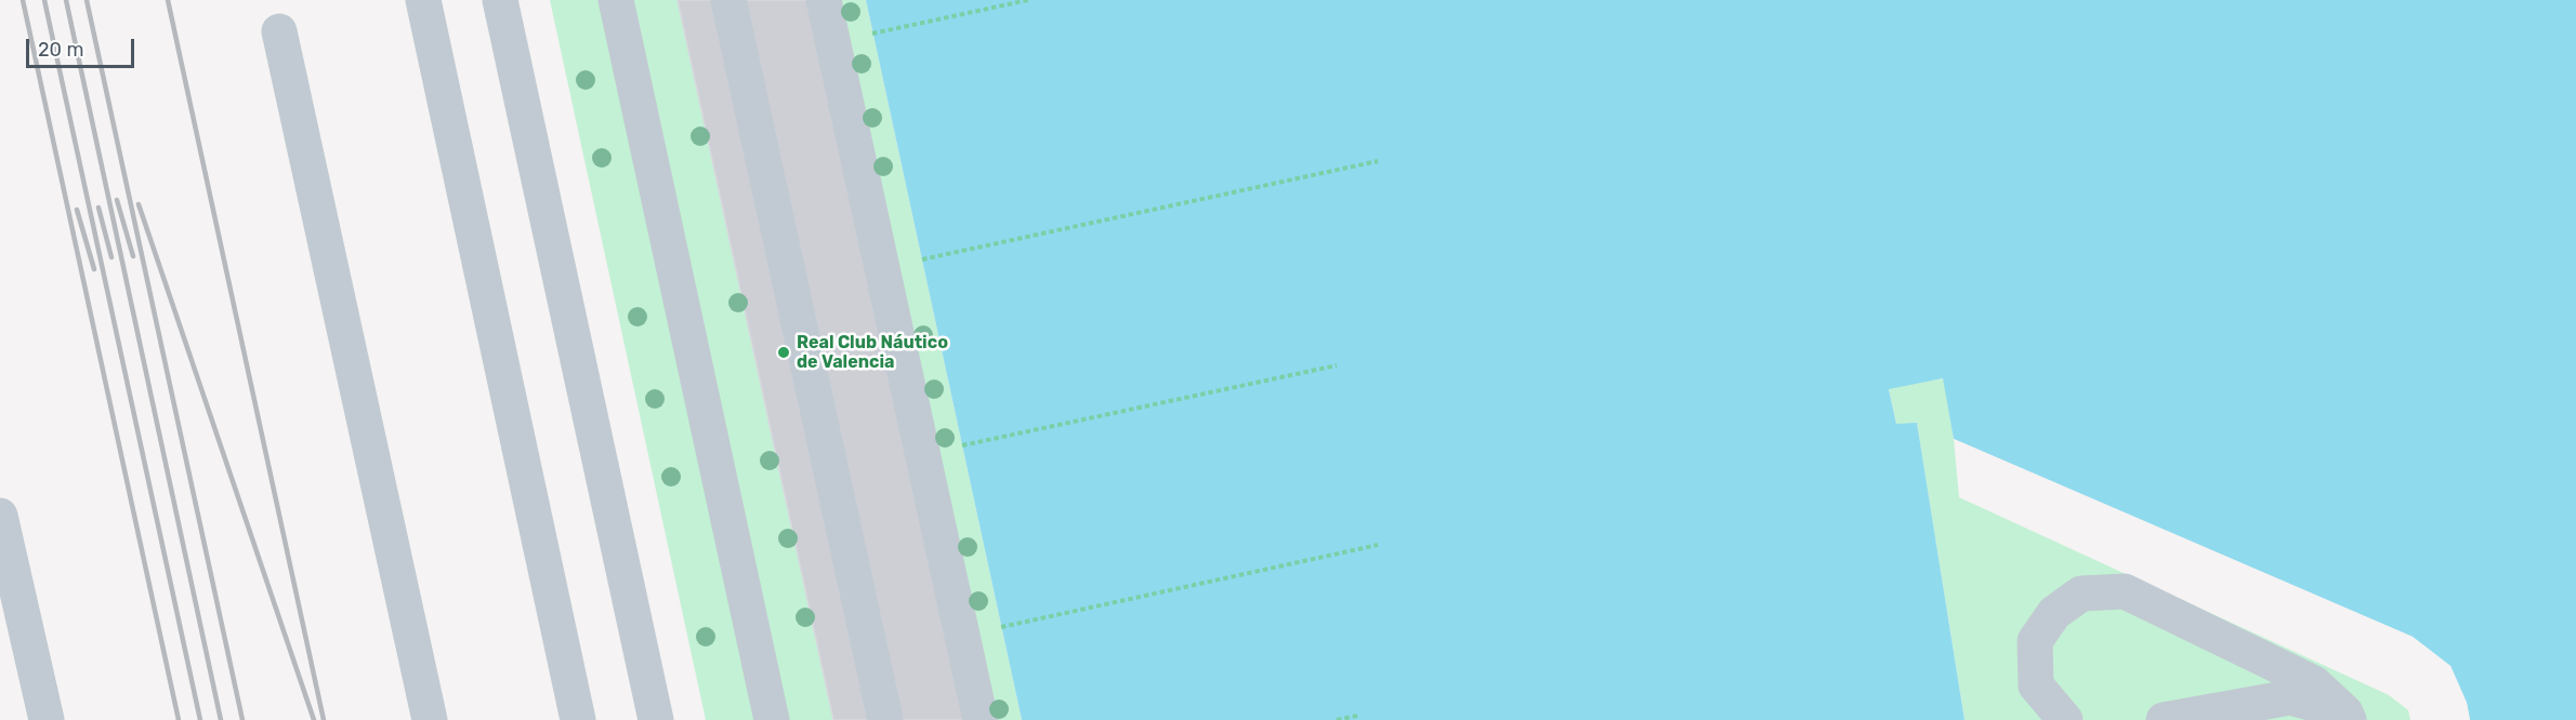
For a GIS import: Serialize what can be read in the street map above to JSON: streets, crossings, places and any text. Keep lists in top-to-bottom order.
{
  "places": ["Real Club Náutico de Valencia"],
  "scale_bar": "20 m"
}
